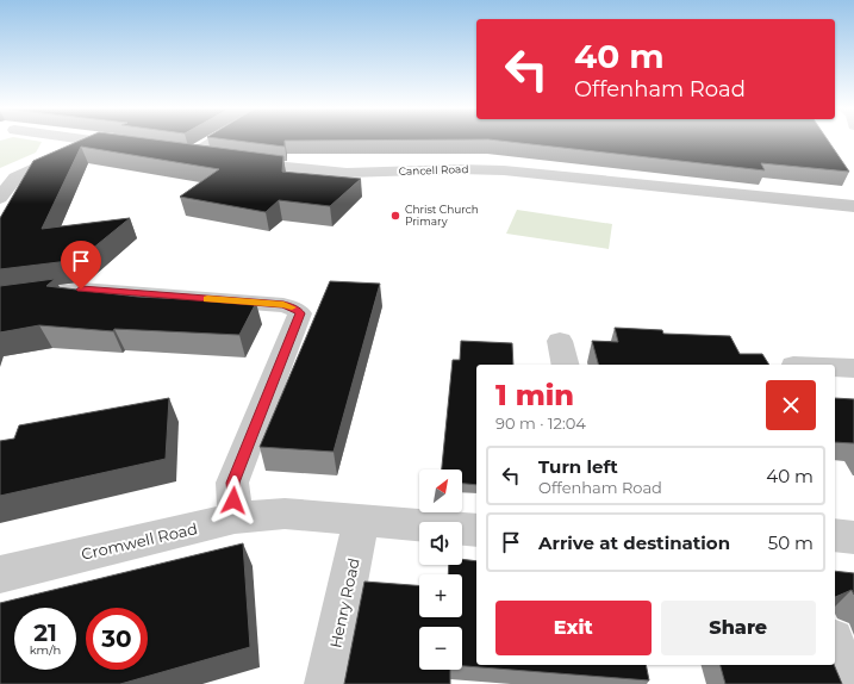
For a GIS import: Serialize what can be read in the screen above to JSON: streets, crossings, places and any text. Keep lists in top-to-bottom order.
{
  "streets": {
    "street": ["Cancell Road", "Cromwell Road", "Henry Road"]
  },
  "crossings": [
    ["Cromwell Road", "Henry Road"]
  ],
  "places": ["Christ Church Primary"],
  "north": "top right",
  "page": {
    "turn": ["40 m", "Offenham Road"],
    "heading": ["1 min", "90 m · 12:04"],
    "list": [
      {
        "name": "Turn left",
        "note": "Offenham Road",
        "value": "40 m"
      },
      {
        "name": "Arrive at destination",
        "value": "50 m"
      }
    ],
    "map_buttons": ["+", "−"],
    "buttons": ["Exit", "Share"],
    "speed": "21 km/h",
    "limit": "30"
  }
}
